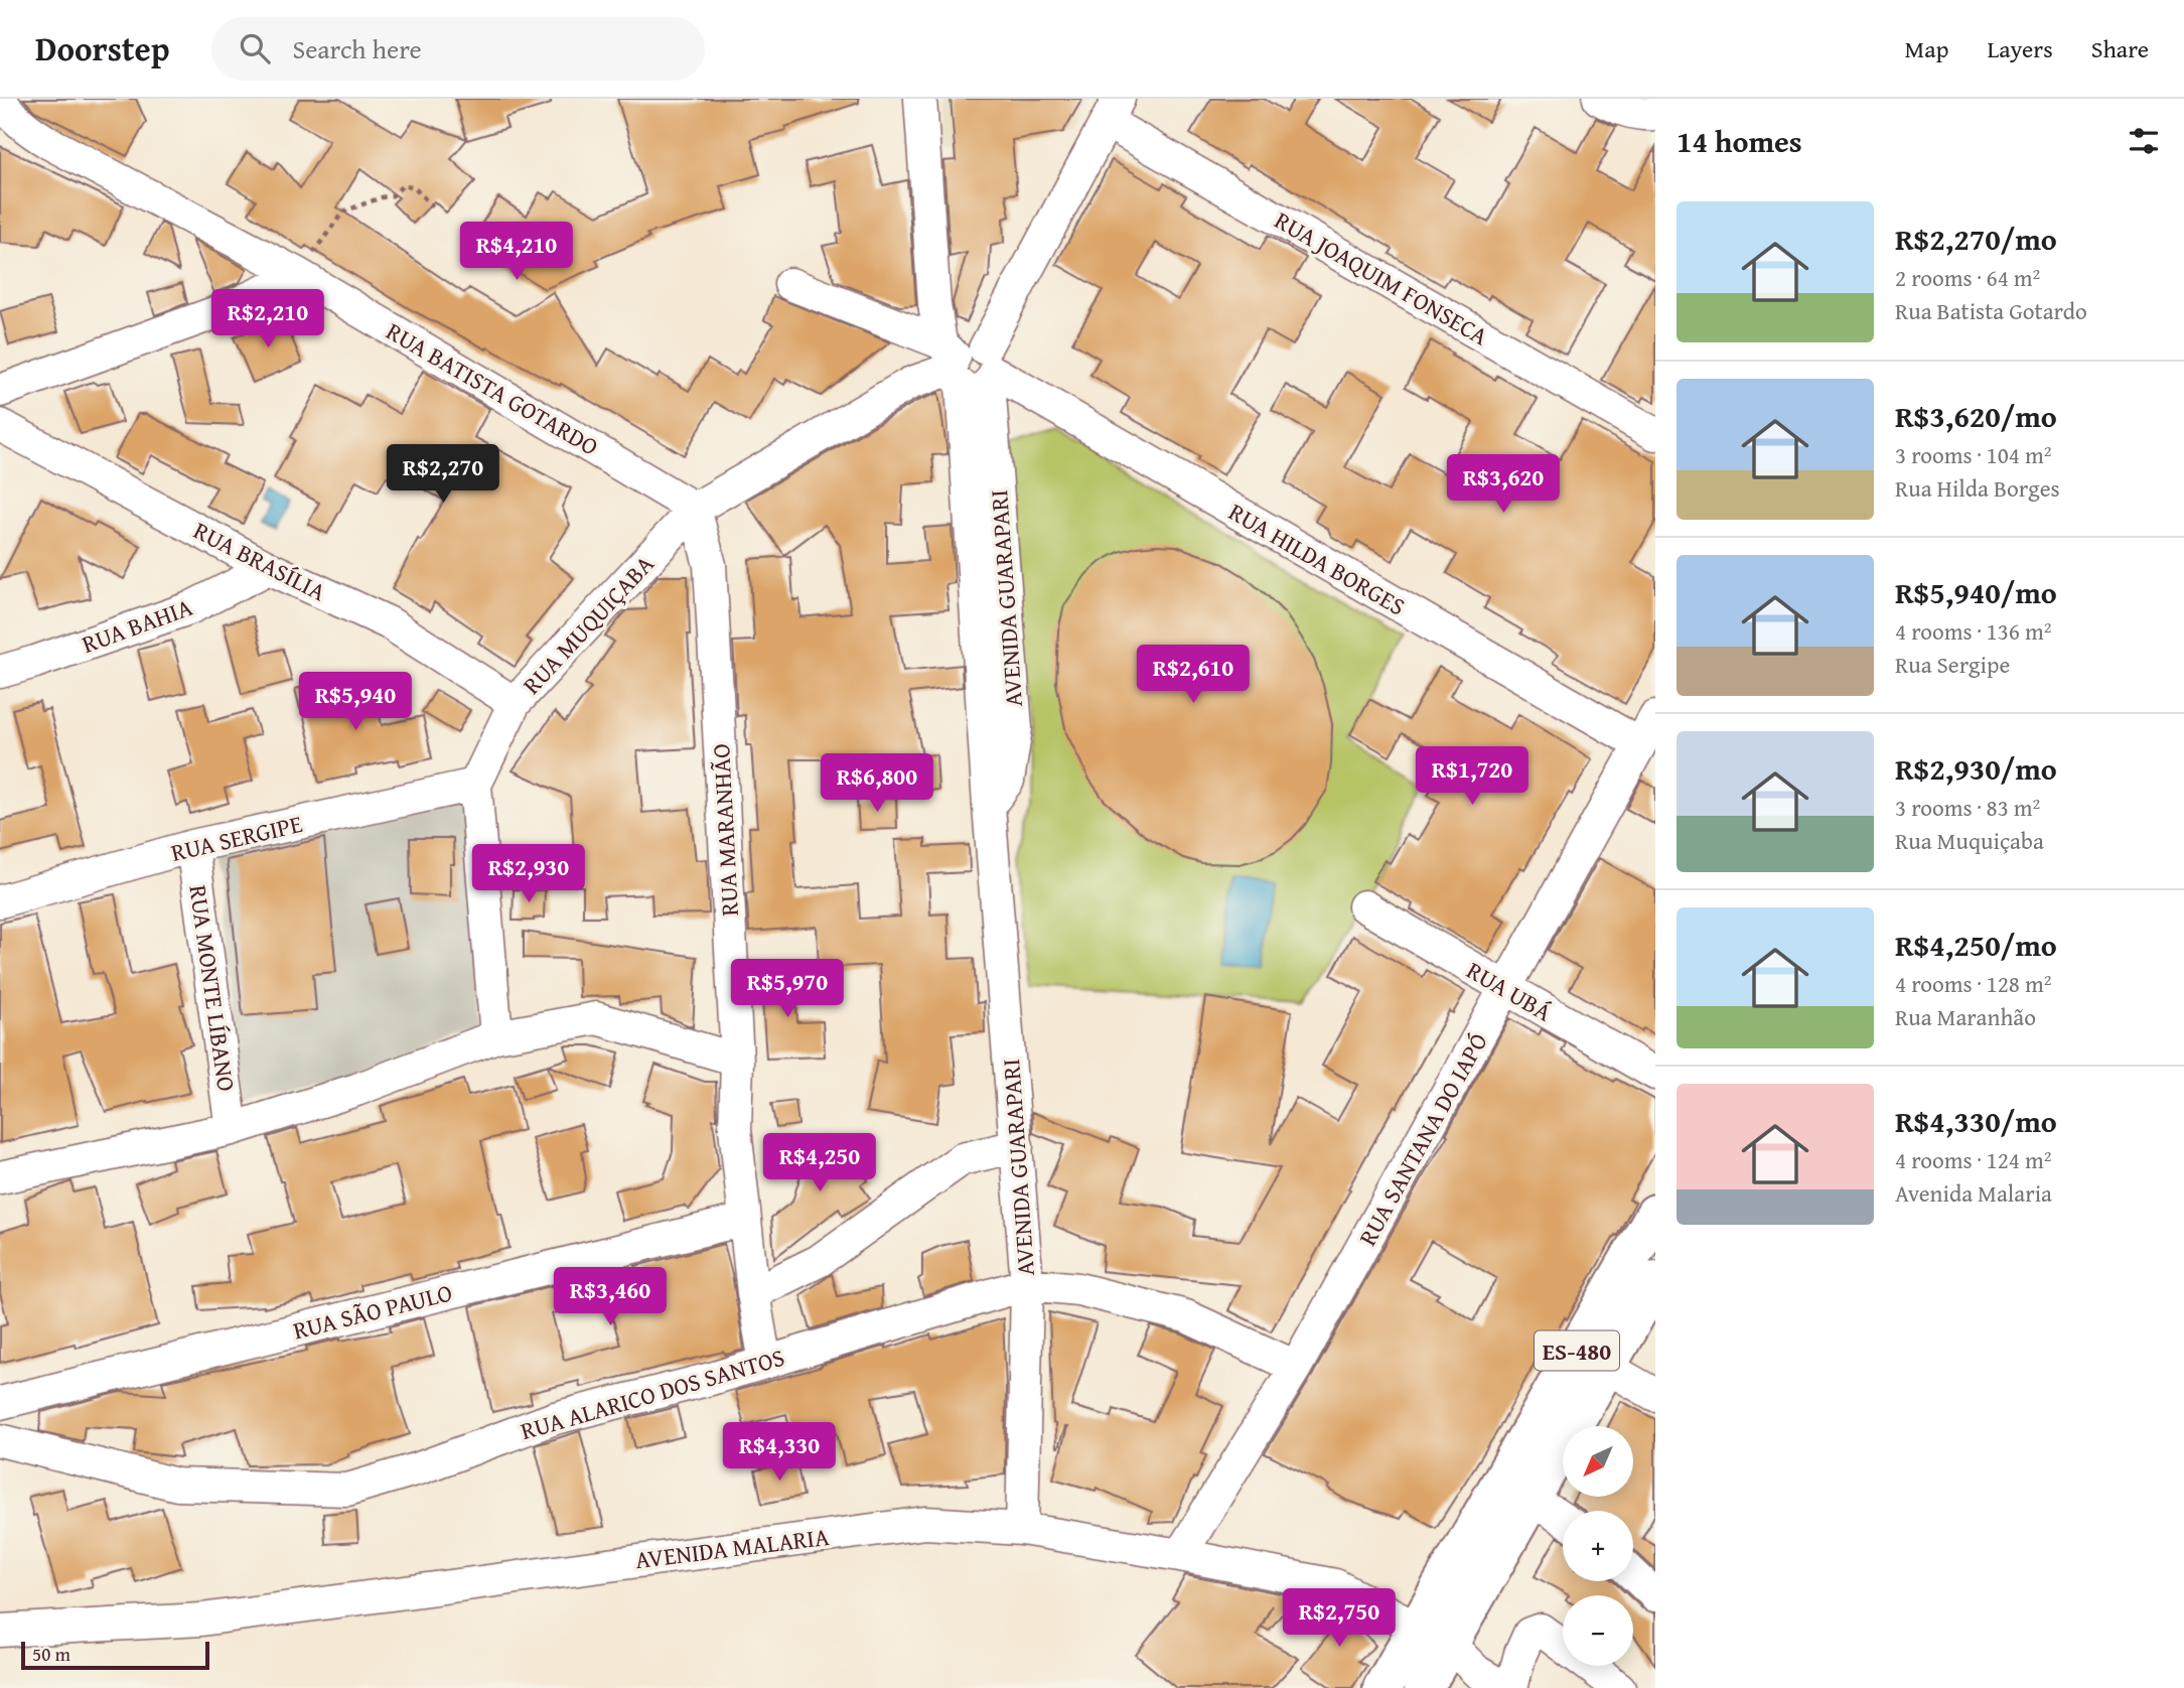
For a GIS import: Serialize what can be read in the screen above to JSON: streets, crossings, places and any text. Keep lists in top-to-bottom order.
{
  "streets": {
    "main road": ["ES-480"],
    "street": [
      "RUA JOAQUIM FONSECA",
      "RUA BATISTA GOTARDO",
      "RUA HILDA BORGES",
      "RUA BRASÍLIA",
      "AVENIDA GUARAPARI",
      "RUA MUQUIÇABA",
      "RUA BAHIA",
      "RUA MARANHÃO",
      "RUA SERGIPE",
      "RUA MONTE LÍBANO",
      "RUA UBÁ",
      "RUA SANTANA DO IAPÓ",
      "RUA SÃO PAULO",
      "RUA ALARICO DOS SANTOS",
      "AVENIDA MALARIA"
    ]
  },
  "crossings": [
    ["RUA BATISTA GOTARDO", "RUA MUQUIÇABA"],
    ["RUA BATISTA GOTARDO", "RUA MARANHÃO"],
    ["RUA HILDA BORGES", "AVENIDA GUARAPARI"],
    ["RUA HILDA BORGES", "RUA MUQUIÇABA"],
    ["RUA HILDA BORGES", "RUA SANTANA DO IAPÓ"],
    ["RUA BRASÍLIA", "RUA MUQUIÇABA"],
    ["RUA BRASÍLIA", "RUA BAHIA"],
    ["AVENIDA GUARAPARI", "RUA MUQUIÇABA"],
    ["AVENIDA GUARAPARI", "RUA ALARICO DOS SANTOS"],
    ["AVENIDA GUARAPARI", "AVENIDA MALARIA"],
    ["RUA MUQUIÇABA", "RUA MARANHÃO"],
    ["RUA MUQUIÇABA", "RUA SERGIPE"],
    ["RUA MARANHÃO", "RUA SÃO PAULO"],
    ["RUA MARANHÃO", "RUA ALARICO DOS SANTOS"],
    ["RUA SERGIPE", "RUA MONTE LÍBANO"],
    ["RUA UBÁ", "RUA SANTANA DO IAPÓ"],
    ["RUA SANTANA DO IAPÓ", "RUA ALARICO DOS SANTOS"],
    ["RUA SANTANA DO IAPÓ", "AVENIDA MALARIA"],
    ["ES-480", "AVENIDA MALARIA"]
  ],
  "scale_bar": "50 m",
  "north": "bottom left",
  "page": {
    "header": "Doorstep",
    "search": "Search here",
    "nav": ["Map", "Layers", "Share"],
    "heading": "14 homes",
    "list": [
      {
        "name": "R$2,270/mo",
        "note": "2 rooms · 64 m² · Rua Batista Gotardo"
      },
      {
        "name": "R$3,620/mo",
        "note": "3 rooms · 104 m² · Rua Hilda Borges"
      },
      {
        "name": "R$5,940/mo",
        "note": "4 rooms · 136 m² · Rua Sergipe"
      },
      {
        "name": "R$2,930/mo",
        "note": "3 rooms · 83 m² · Rua Muquiçaba"
      },
      {
        "name": "R$4,250/mo",
        "note": "4 rooms · 128 m² · Rua Maranhão"
      },
      {
        "name": "R$4,330/mo",
        "note": "4 rooms · 124 m² · Avenida Malaria"
      }
    ],
    "price": [
      "R$4,210",
      "R$2,210",
      "R$2,270",
      "R$3,620",
      "R$2,610",
      "R$5,940",
      "R$1,720",
      "R$6,800",
      "R$2,930",
      "R$5,970",
      "R$4,250",
      "R$3,460",
      "R$4,330",
      "R$2,750"
    ],
    "map_buttons": ["+", "−"],
    "scale": "50 m"
  }
}
